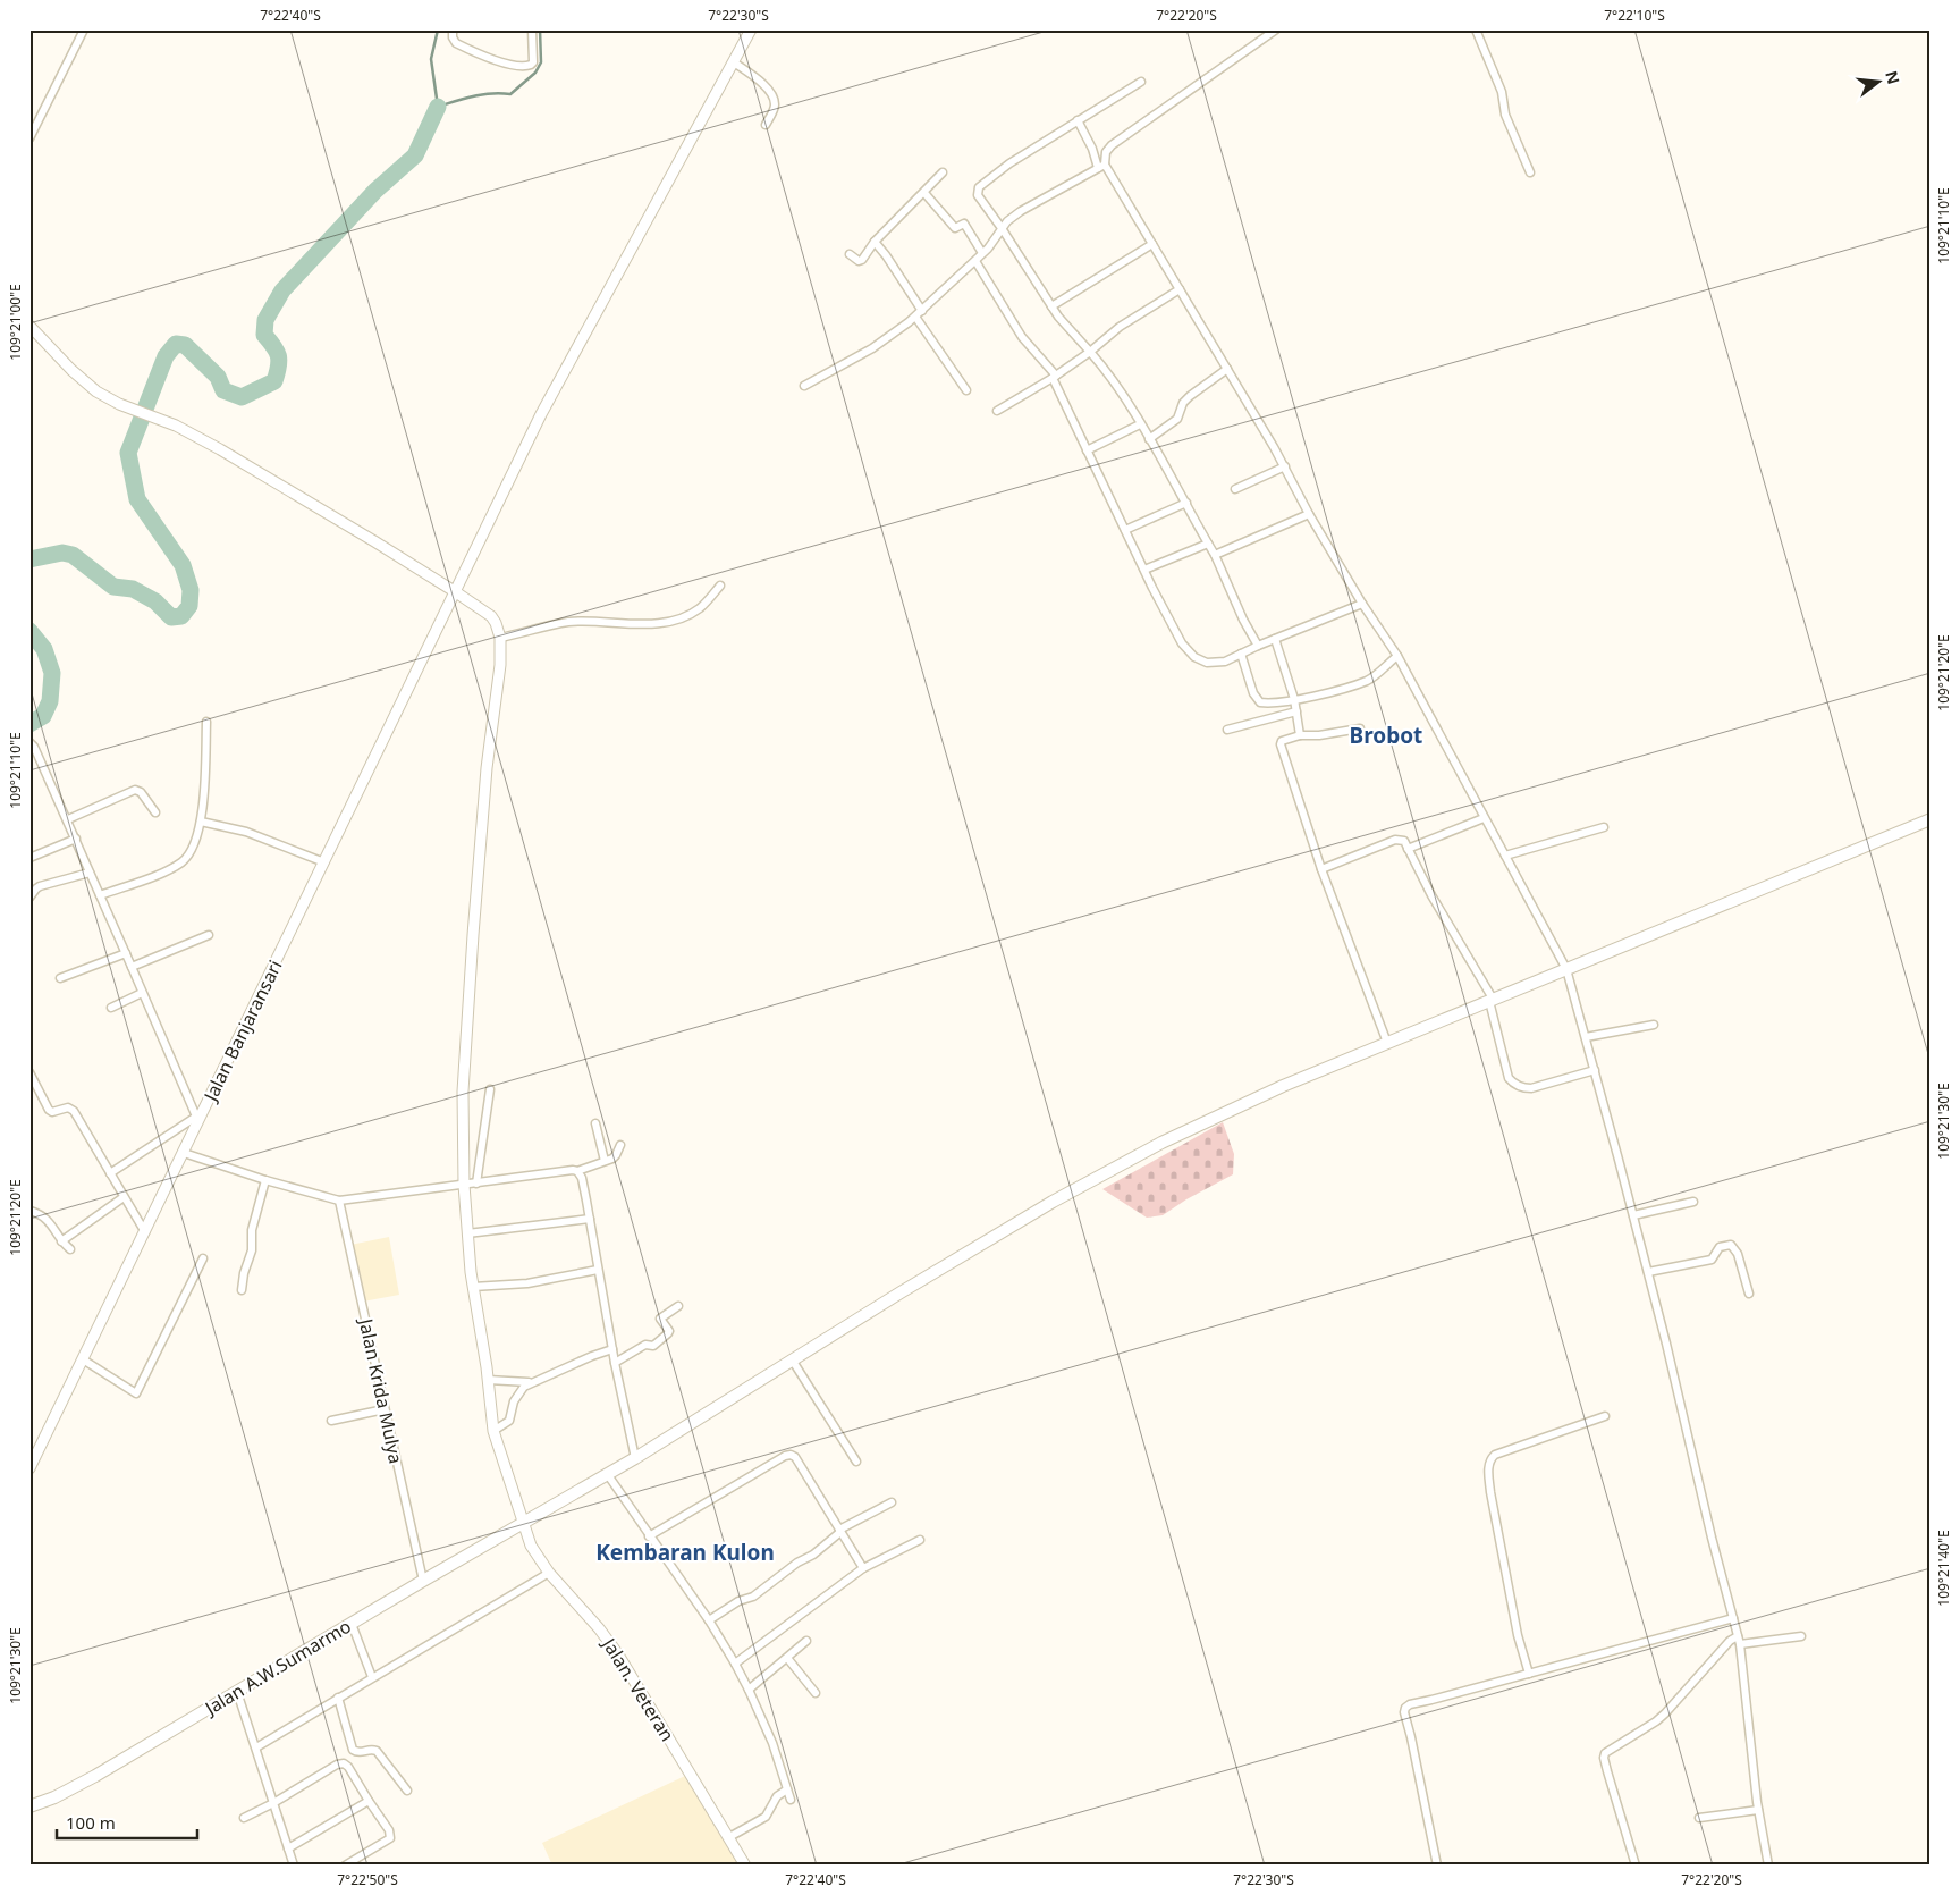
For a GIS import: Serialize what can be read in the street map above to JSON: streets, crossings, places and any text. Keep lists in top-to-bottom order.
{
  "streets": {
    "main road": ["Jalan A.W.Sumarmo"],
    "street": ["Jalan Banjaransari", "Jalan Krida Mulya", "Jalan. Veteran"]
  },
  "crossings": [
    ["Jalan Krida Mulya", "Jalan A.W.Sumarmo"],
    ["Jalan A.W.Sumarmo", "Jalan. Veteran"]
  ],
  "districts": ["Brobot", "Kembaran Kulon"],
  "scale_bar": "100 m",
  "north": "right",
  "coordinates": [
    "7°22'40\"S",
    "7°22'30\"S",
    "7°22'20\"S",
    "7°22'10\"S",
    "109°21'10\"E",
    "109°21'00\"E",
    "109°21'20\"E",
    "109°21'30\"E",
    "109°21'40\"E",
    "7°22'50\"S"
  ]
}
